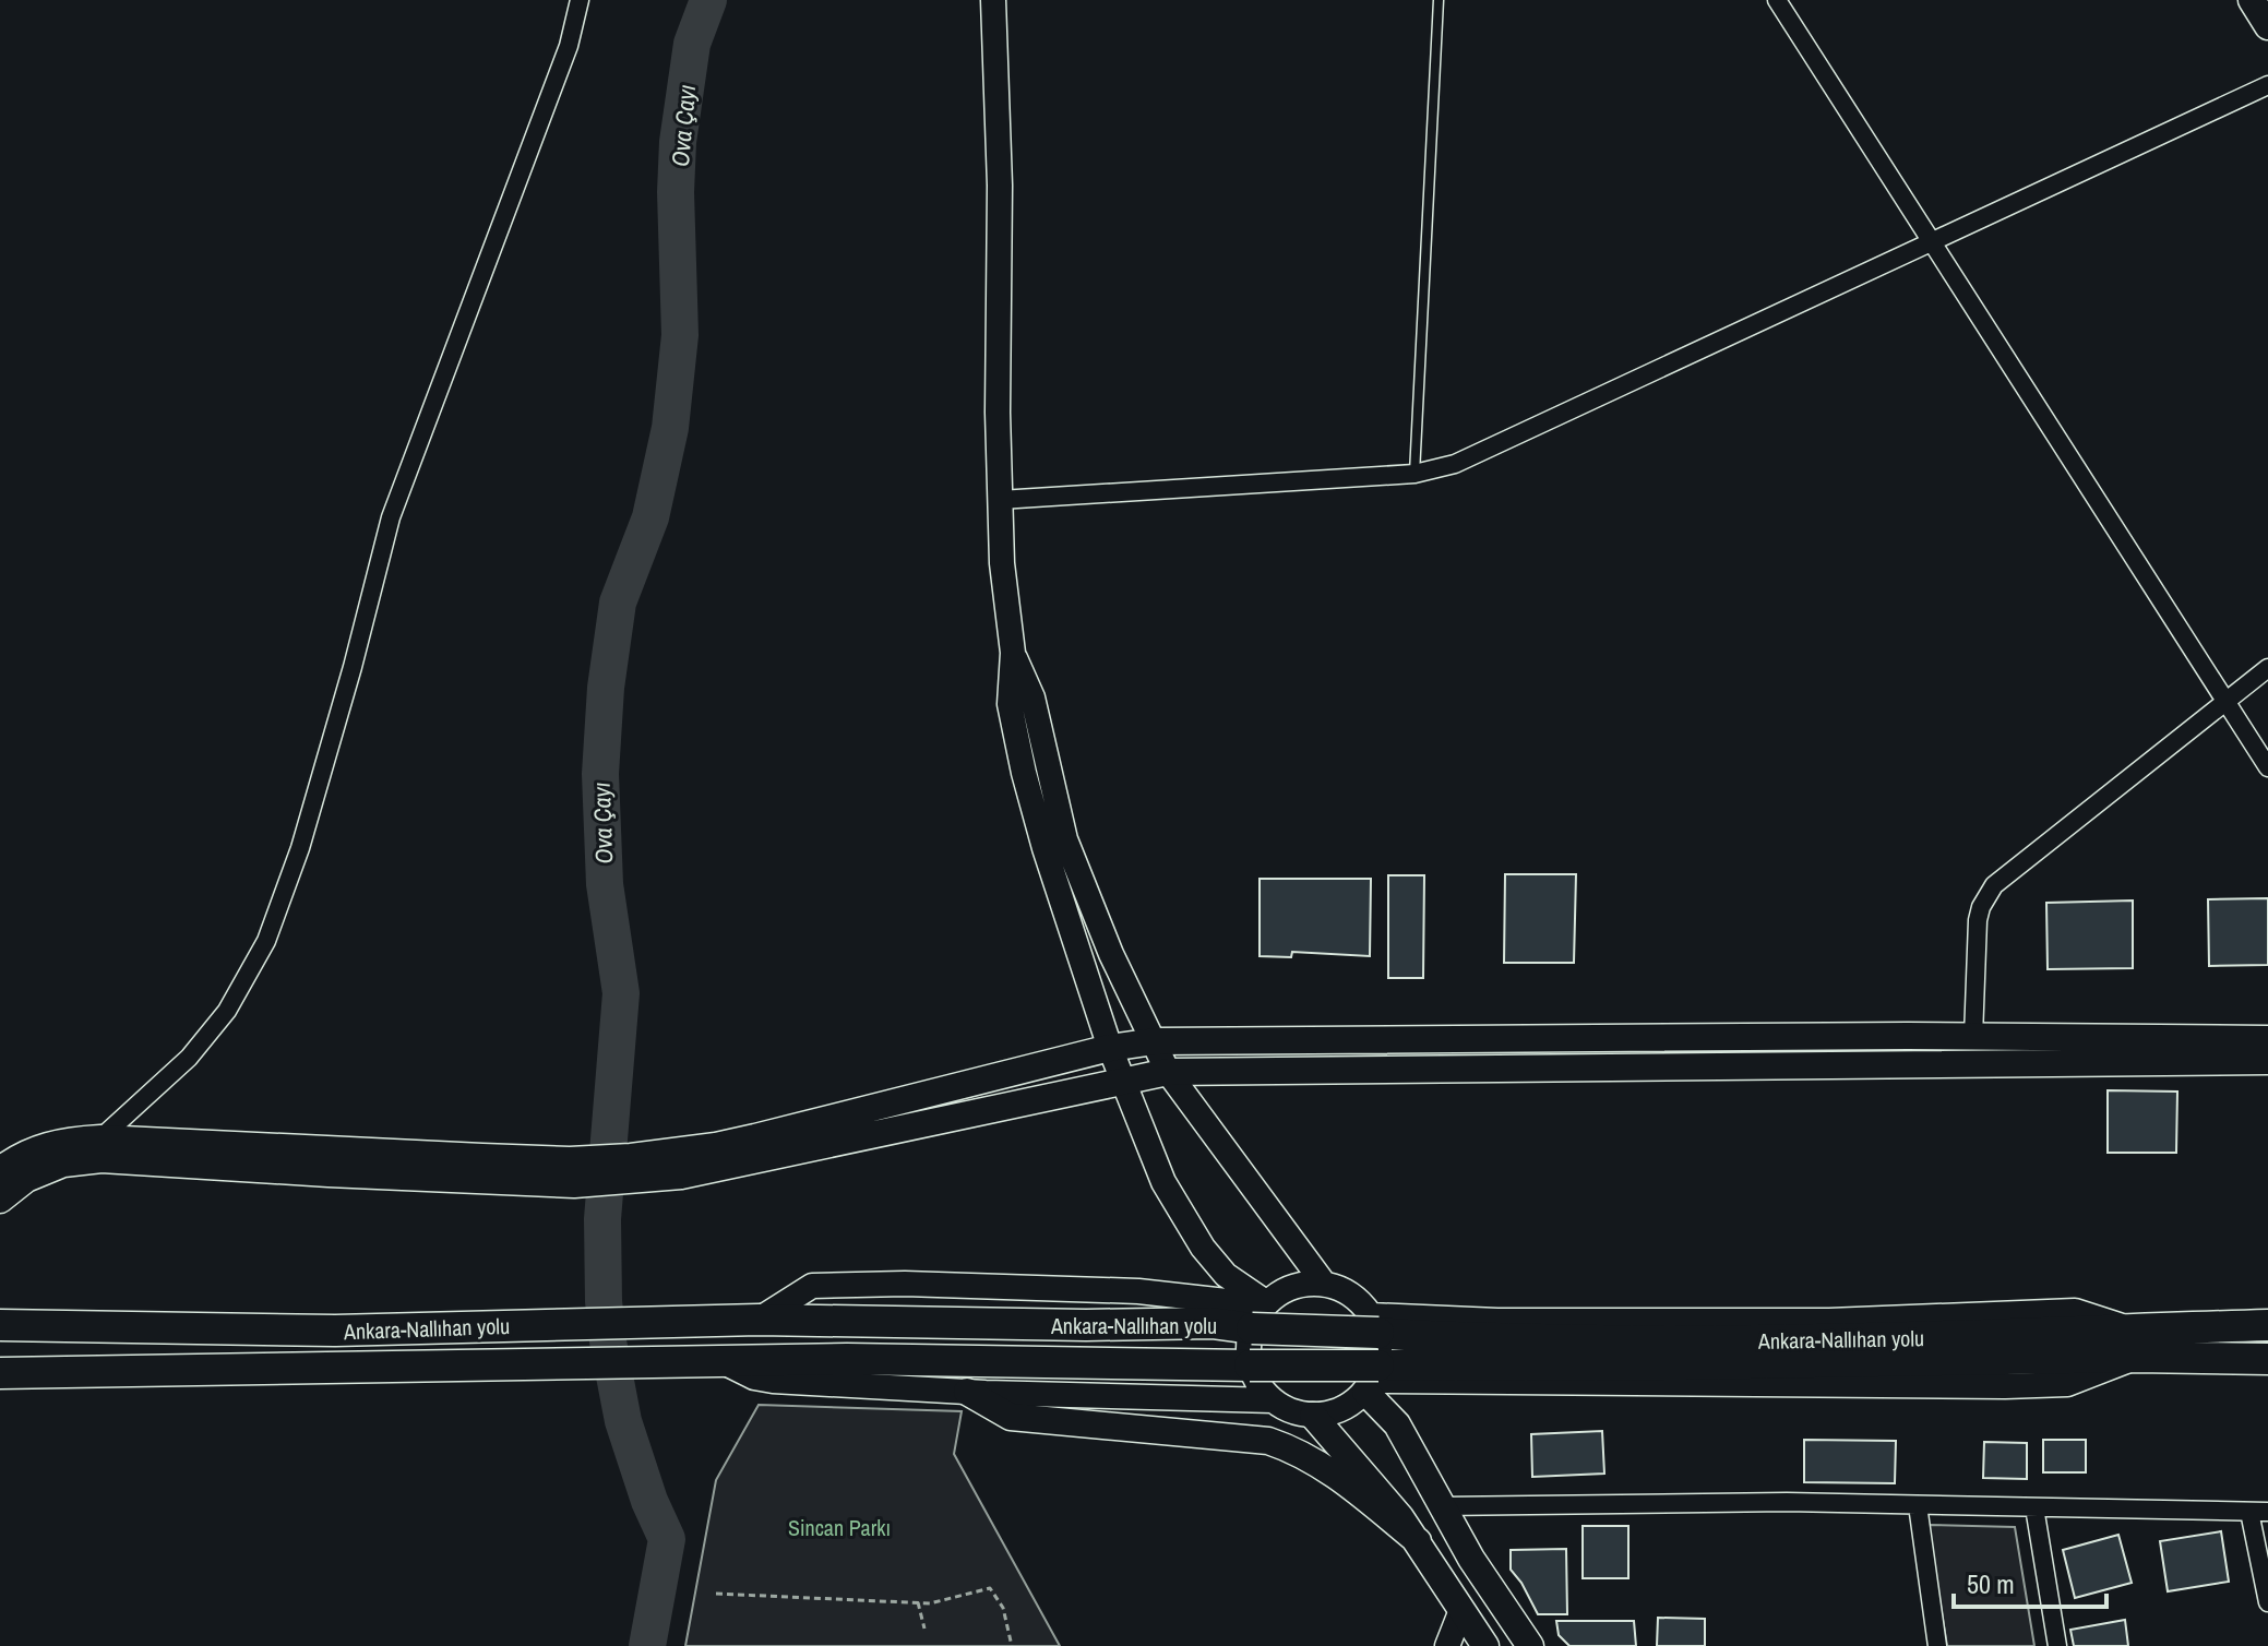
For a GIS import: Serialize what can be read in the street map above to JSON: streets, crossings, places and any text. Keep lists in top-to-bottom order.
{
  "streets": {
    "highway": ["Ankara-Nallıhan yolu"]
  },
  "water": ["Ova Çayı"],
  "parks": ["Sincan Parkı"],
  "scale_bar": "50 m"
}
